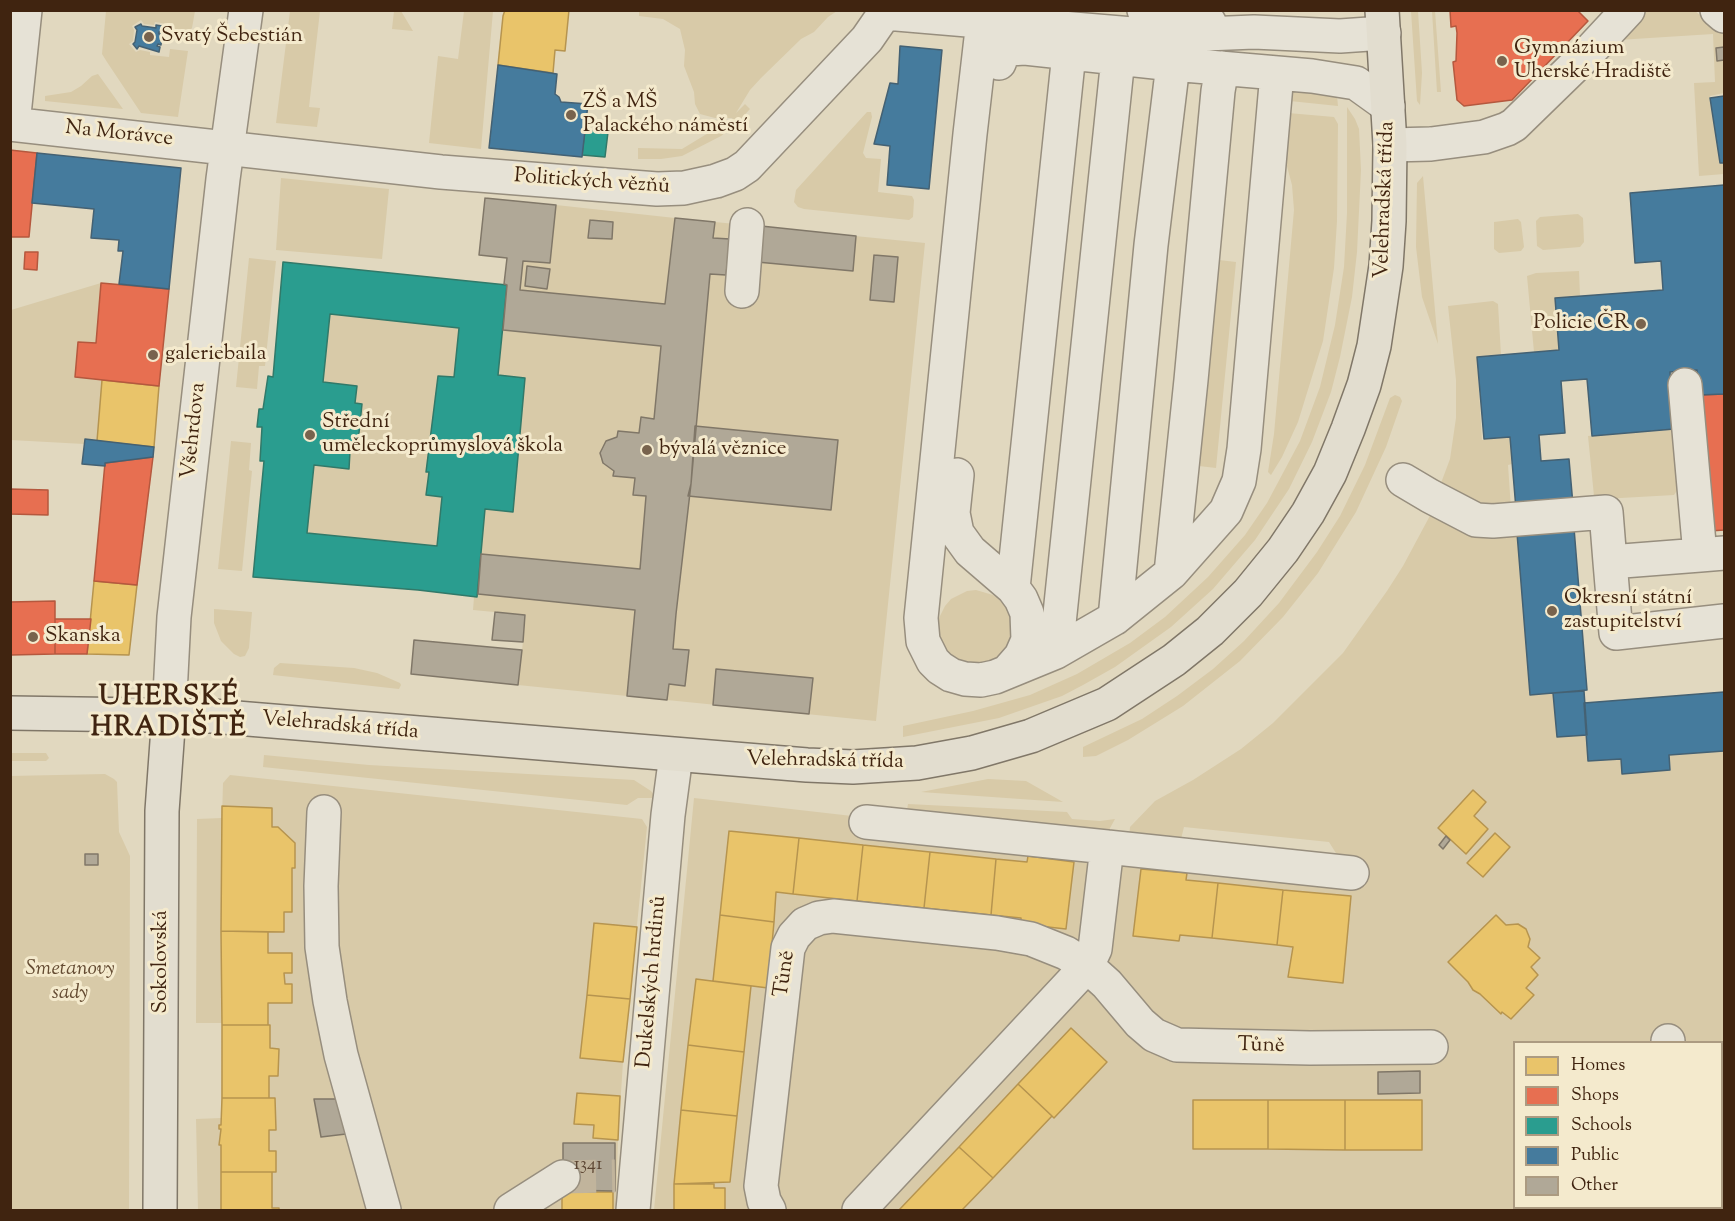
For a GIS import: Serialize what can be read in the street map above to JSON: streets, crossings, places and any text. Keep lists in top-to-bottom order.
{
  "streets": {
    "main road": ["Velehradská třída", "Sokolovská"],
    "street": [
      "Na Morávce",
      "Politických vězňů",
      "Všehrdova",
      "Tůně",
      "Dukelských hrdinů"
    ]
  },
  "crossings": [
    ["Na Morávce", "Politických vězňů"],
    ["Na Morávce", "Všehrdova"],
    ["Politických vězňů", "Všehrdova"],
    ["Velehradská třída", "Všehrdova"],
    ["Velehradská třída", "Sokolovská"],
    ["Velehradská třída", "Dukelských hrdinů"],
    ["Všehrdova", "Sokolovská"]
  ],
  "districts": ["UHERSKÉ HRADIŠTĚ"],
  "parks": ["Smetanovy sady"],
  "places": [
    "Svatý Šebestián",
    "Gymnázium Uherské Hradiště",
    "ZŠ a MŠ Palackého náměstí",
    "Policie ČR",
    "galeriebaila",
    "Střední uměleckoprůmyslová škola",
    "bývalá věznice",
    "Okresní státní zastupitelství",
    "Skanska"
  ],
  "house_numbers": ["1341"],
  "legend": [
    "Homes",
    "Shops",
    "Schools",
    "Public",
    "Other"
  ]
}
